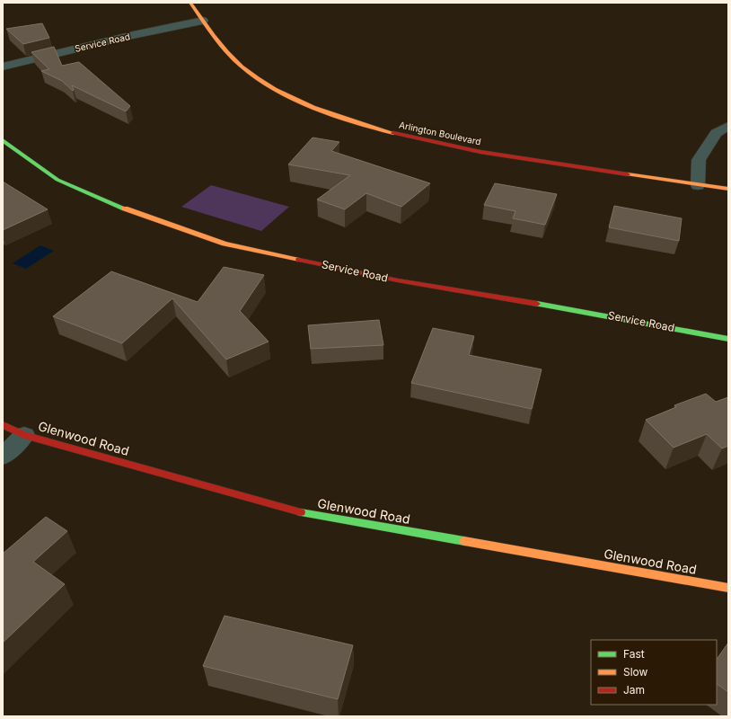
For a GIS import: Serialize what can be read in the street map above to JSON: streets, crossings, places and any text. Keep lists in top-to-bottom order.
{
  "streets": {
    "street": ["Service Road", "Arlington Boulevard", "Glenwood Road"]
  },
  "crossings": [
    ["Service Road", "Arlington Boulevard"]
  ],
  "legend": ["Fast", "Slow", "Jam"]
}
